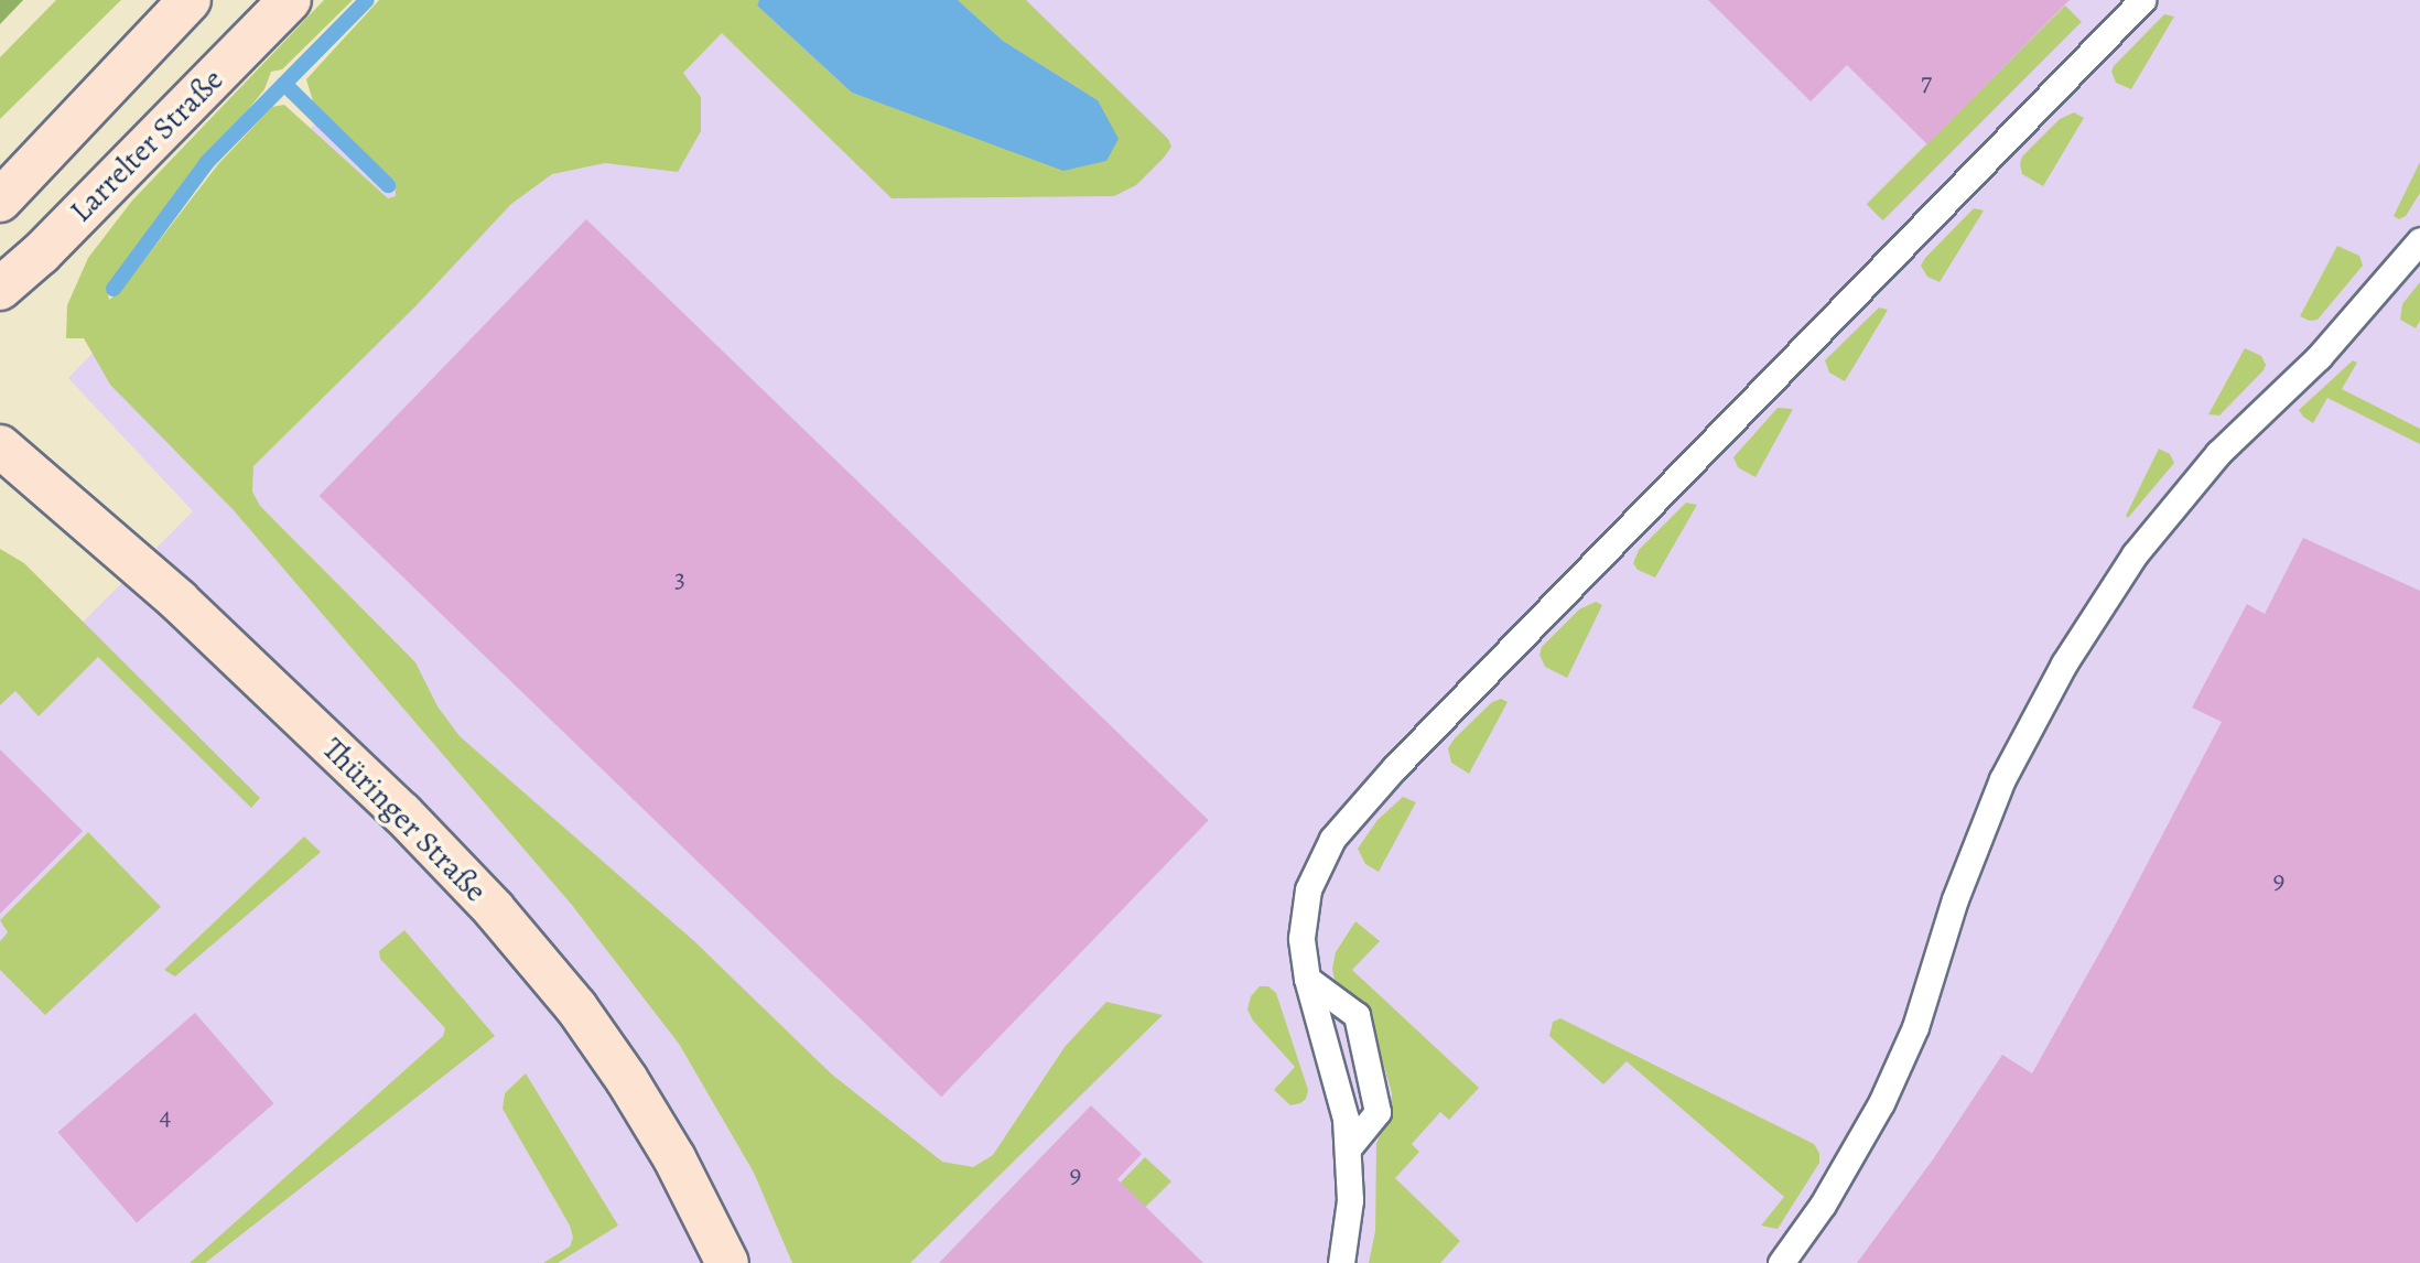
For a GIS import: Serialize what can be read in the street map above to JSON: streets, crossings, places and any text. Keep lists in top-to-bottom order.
{
  "streets": {
    "street": ["Larrelter Straße", "Thüringer Straße"]
  },
  "house_numbers": [
    "7",
    "3",
    "9",
    "4",
    "9"
  ]
}
